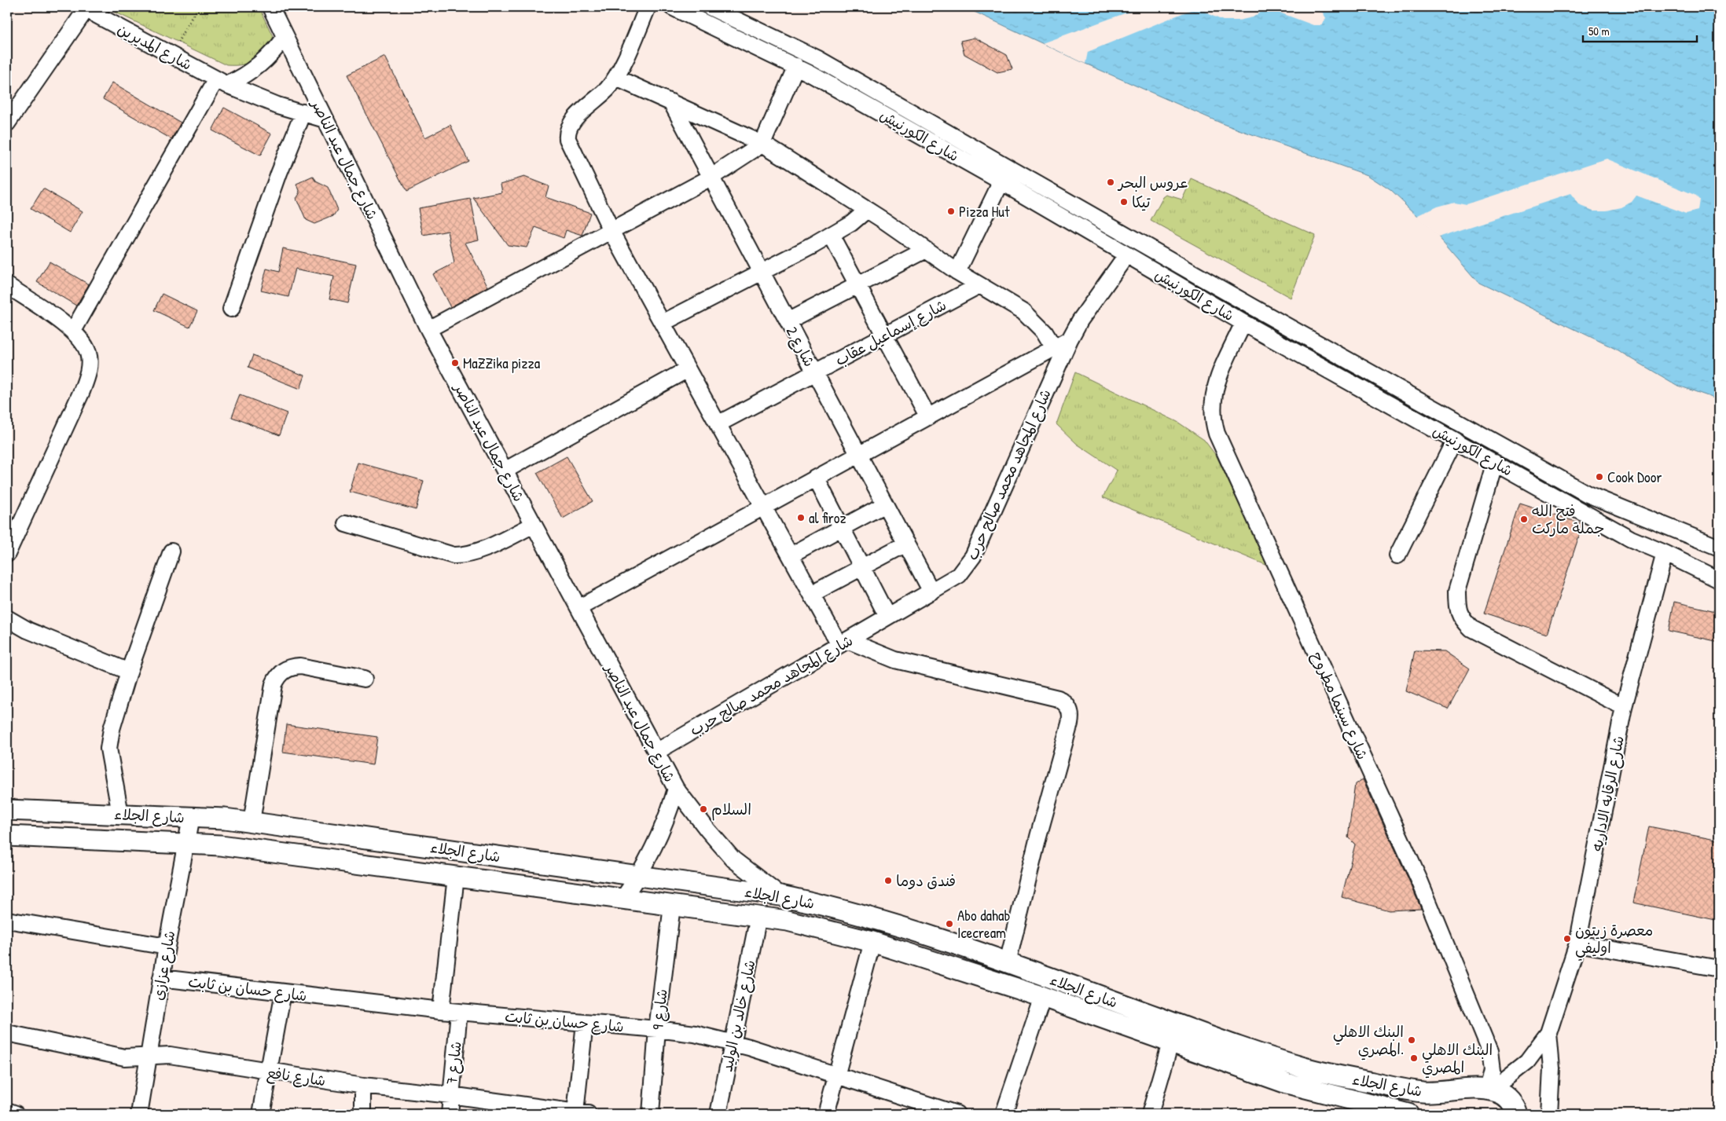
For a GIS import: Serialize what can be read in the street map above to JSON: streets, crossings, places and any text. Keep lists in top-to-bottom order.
{
  "streets": {
    "main road": ["شارع الجلاء"],
    "street": [
      "شارع المديرين",
      "شارع الكورنيش",
      "شارع جمال عبد الناصر",
      "شارع إسماعيل عقاب",
      "شارع 2",
      "شارع المجاهد محمد صالح حرب",
      "شارع سينما مطروح",
      "شارع الرقابه الاداريه",
      "شارع عزازى",
      "شارع حسان بن ثابت",
      "شارع 9",
      "شارع خالد بن الوليد",
      "شارع 7",
      "شارع نافع"
    ]
  },
  "crossings": [
    ["شارع المديرين", "شارع جمال عبد الناصر"],
    ["شارع الكورنيش", "شارع المجاهد محمد صالح حرب"],
    ["شارع الكورنيش", "شارع سينما مطروح"],
    ["شارع الكورنيش", "شارع الرقابه الاداريه"],
    ["شارع جمال عبد الناصر", "شارع المجاهد محمد صالح حرب"],
    ["شارع جمال عبد الناصر", "شارع الجلاء"],
    ["شارع إسماعيل عقاب", "شارع 2"],
    ["شارع 2", "شارع المجاهد محمد صالح حرب"],
    ["شارع سينما مطروح", "شارع الجلاء"],
    ["شارع الجلاء", "شارع عزازى"],
    ["شارع الجلاء", "شارع 9"],
    ["شارع الجلاء", "شارع خالد بن الوليد"],
    ["شارع عزازى", "شارع حسان بن ثابت"],
    ["شارع عزازى", "شارع نافع"],
    ["شارع حسان بن ثابت", "شارع 9"],
    ["شارع حسان بن ثابت", "شارع خالد بن الوليد"],
    ["شارع حسان بن ثابت", "شارع 7"],
    ["شارع 7", "شارع نافع"]
  ],
  "places": [
    "عروس البحر",
    "تيكا",
    "Pizza Hut",
    "MaZZika pizza",
    "Cook Door",
    "al firoz",
    "فتح الله جملة ماركت",
    "السلام",
    "فندق دوما",
    "Abo dahab Icecream",
    "معصرة زيتون اوليفي",
    "البنك الاهلي المصري.",
    "البنك الاهلي المصري"
  ],
  "scale_bar": "50 m"
}
